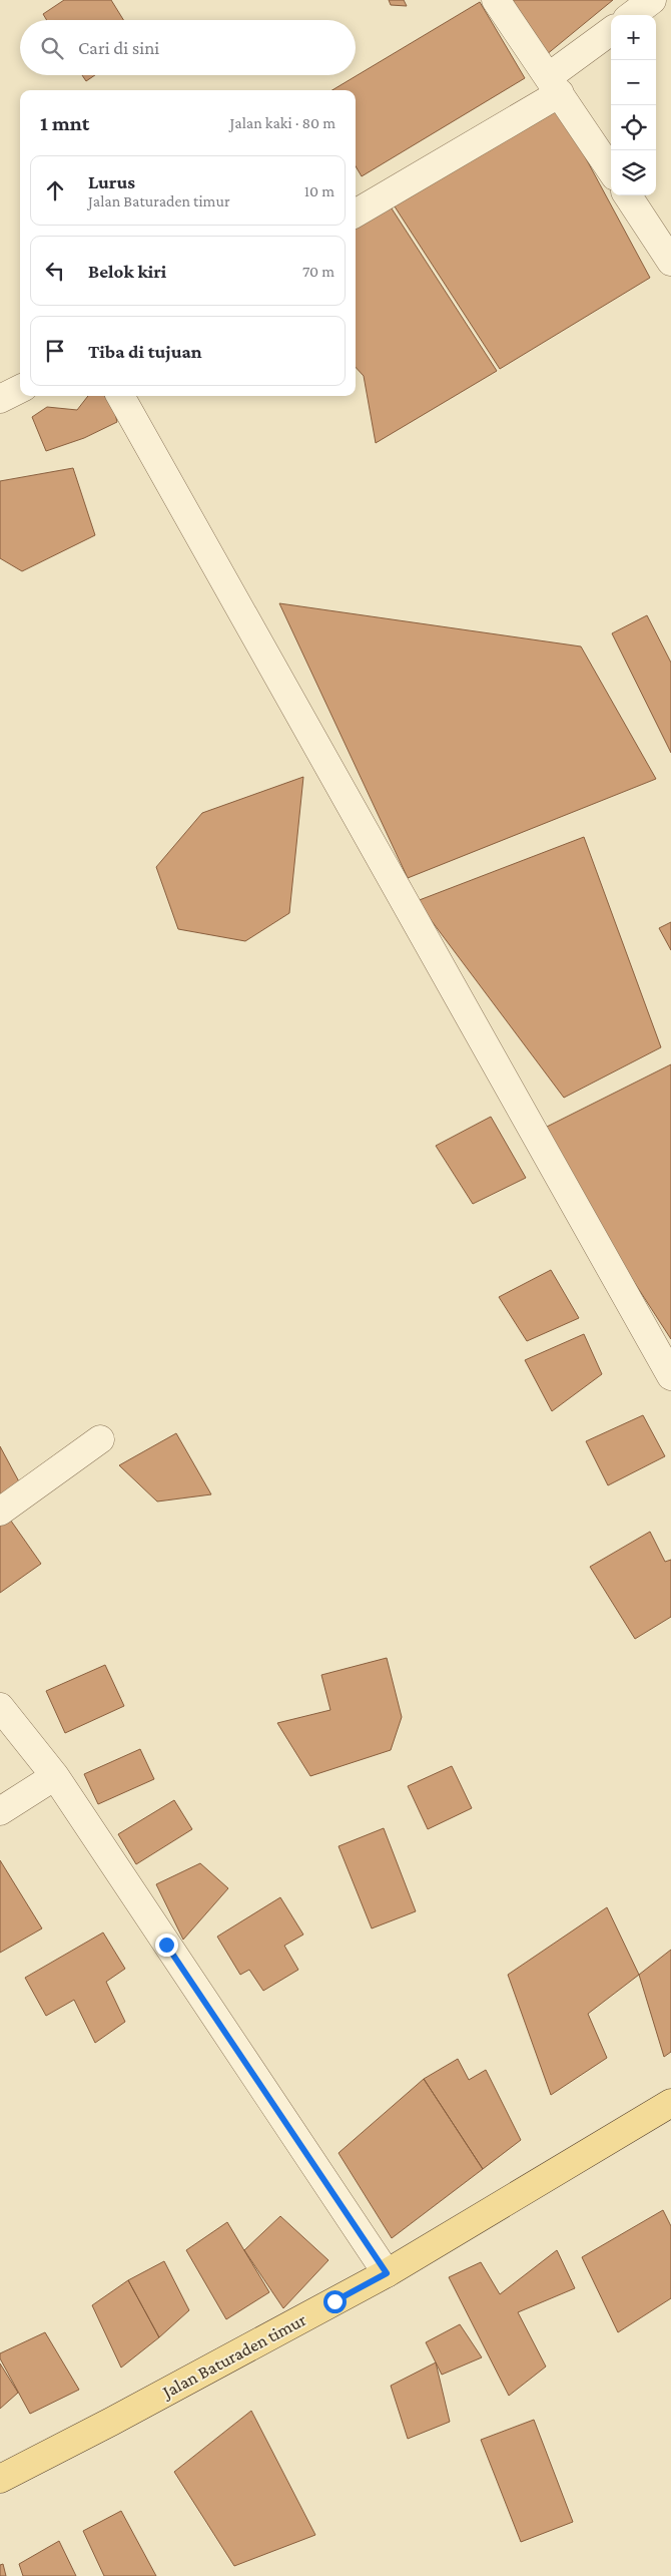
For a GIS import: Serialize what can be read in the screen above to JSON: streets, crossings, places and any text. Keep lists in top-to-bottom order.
{
  "streets": {
    "main road": ["Jalan Baturaden timur"]
  },
  "page": {
    "map_buttons": ["+", "−"],
    "search": "Cari di sini",
    "heading": ["1 mnt", "Jalan kaki · 80 m"],
    "list": [
      ["Lurus", "Jalan Baturaden timur", "10 m"],
      ["Belok kiri", "70 m"],
      "Tiba di tujuan"
    ]
  }
}
